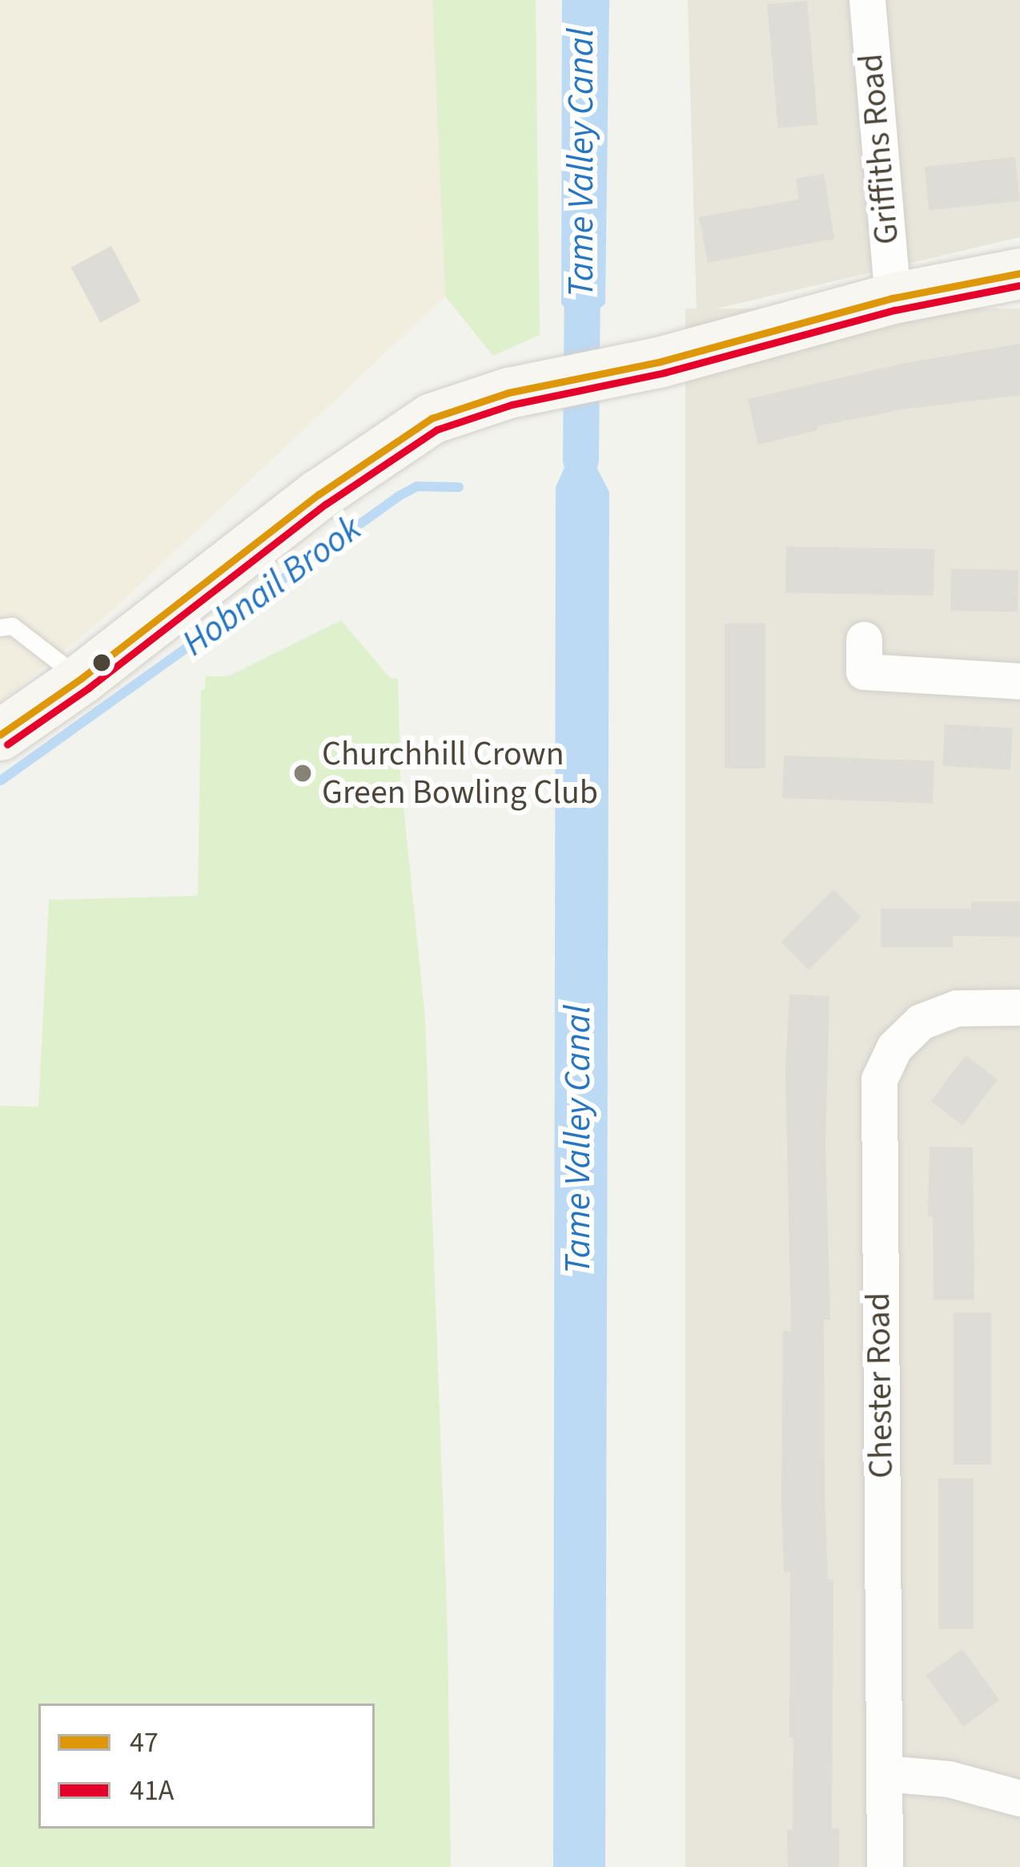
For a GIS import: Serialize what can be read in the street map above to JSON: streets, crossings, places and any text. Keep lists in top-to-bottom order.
{
  "streets": {
    "street": ["Griffiths Road", "Chester Road"]
  },
  "water": ["Tame Valley Canal", "Hobnail Brook"],
  "places": ["Churchhill Crown Green Bowling Club"],
  "lines": ["transit line 47", "transit line 41A"],
  "legend": ["47", "41A"]
}
